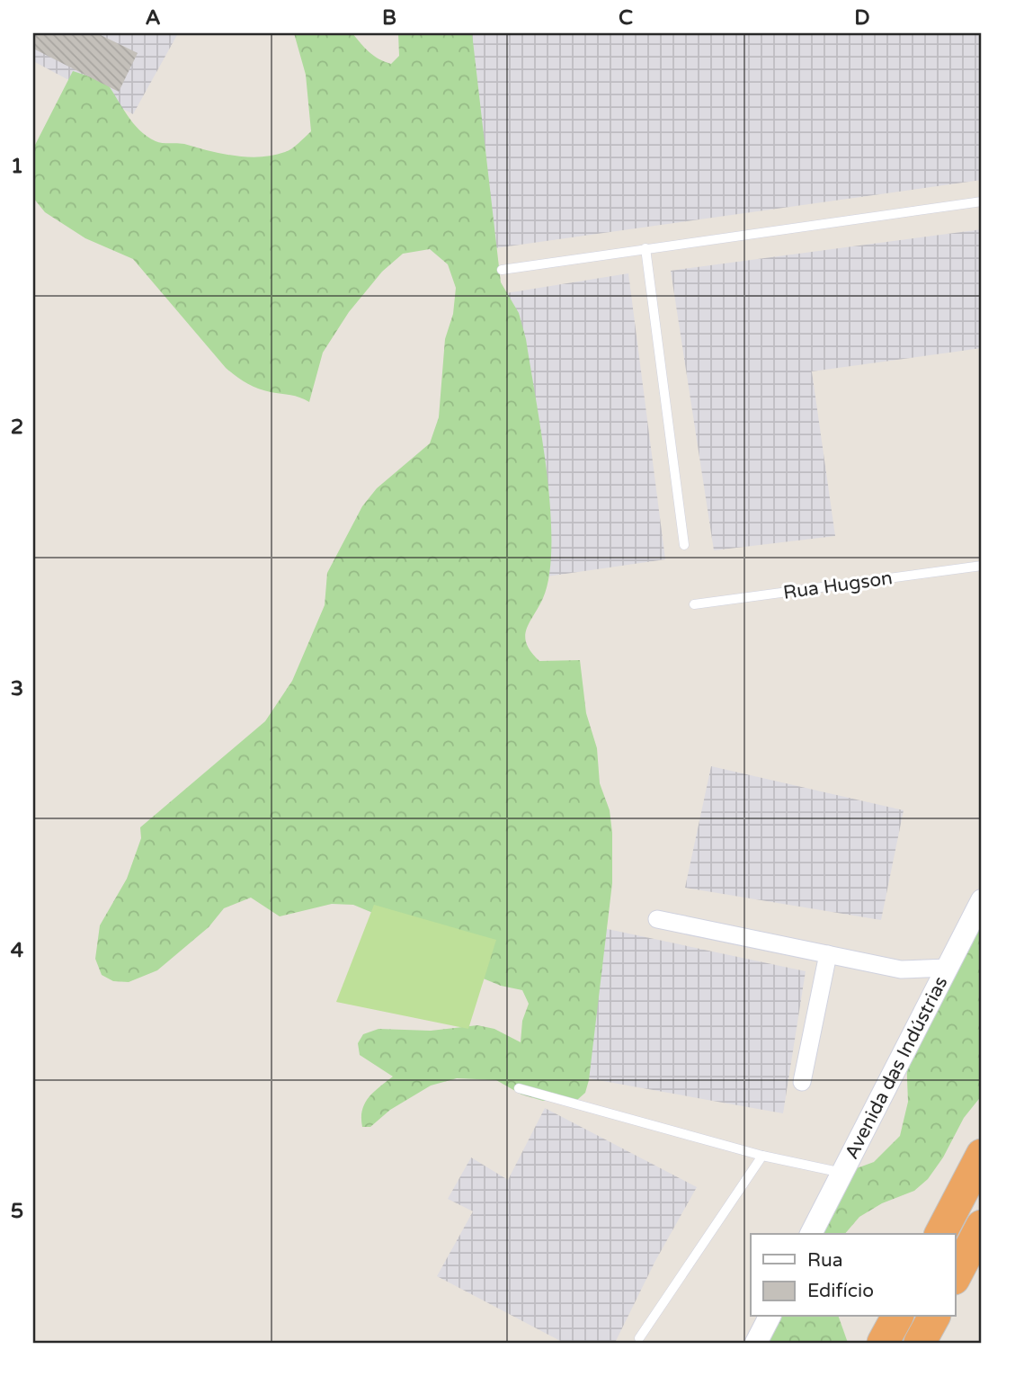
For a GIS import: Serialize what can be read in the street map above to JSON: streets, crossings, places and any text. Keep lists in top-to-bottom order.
{
  "streets": {
    "street": ["Avenida das Indústrias"],
    "lane": ["Rua Hugson"]
  },
  "legend": ["Rua", "Edifício"],
  "grid": {
    "columns": [
      "A",
      "B",
      "C",
      "D"
    ],
    "rows": [
      "1",
      "2",
      "3",
      "4",
      "5"
    ]
  }
}
